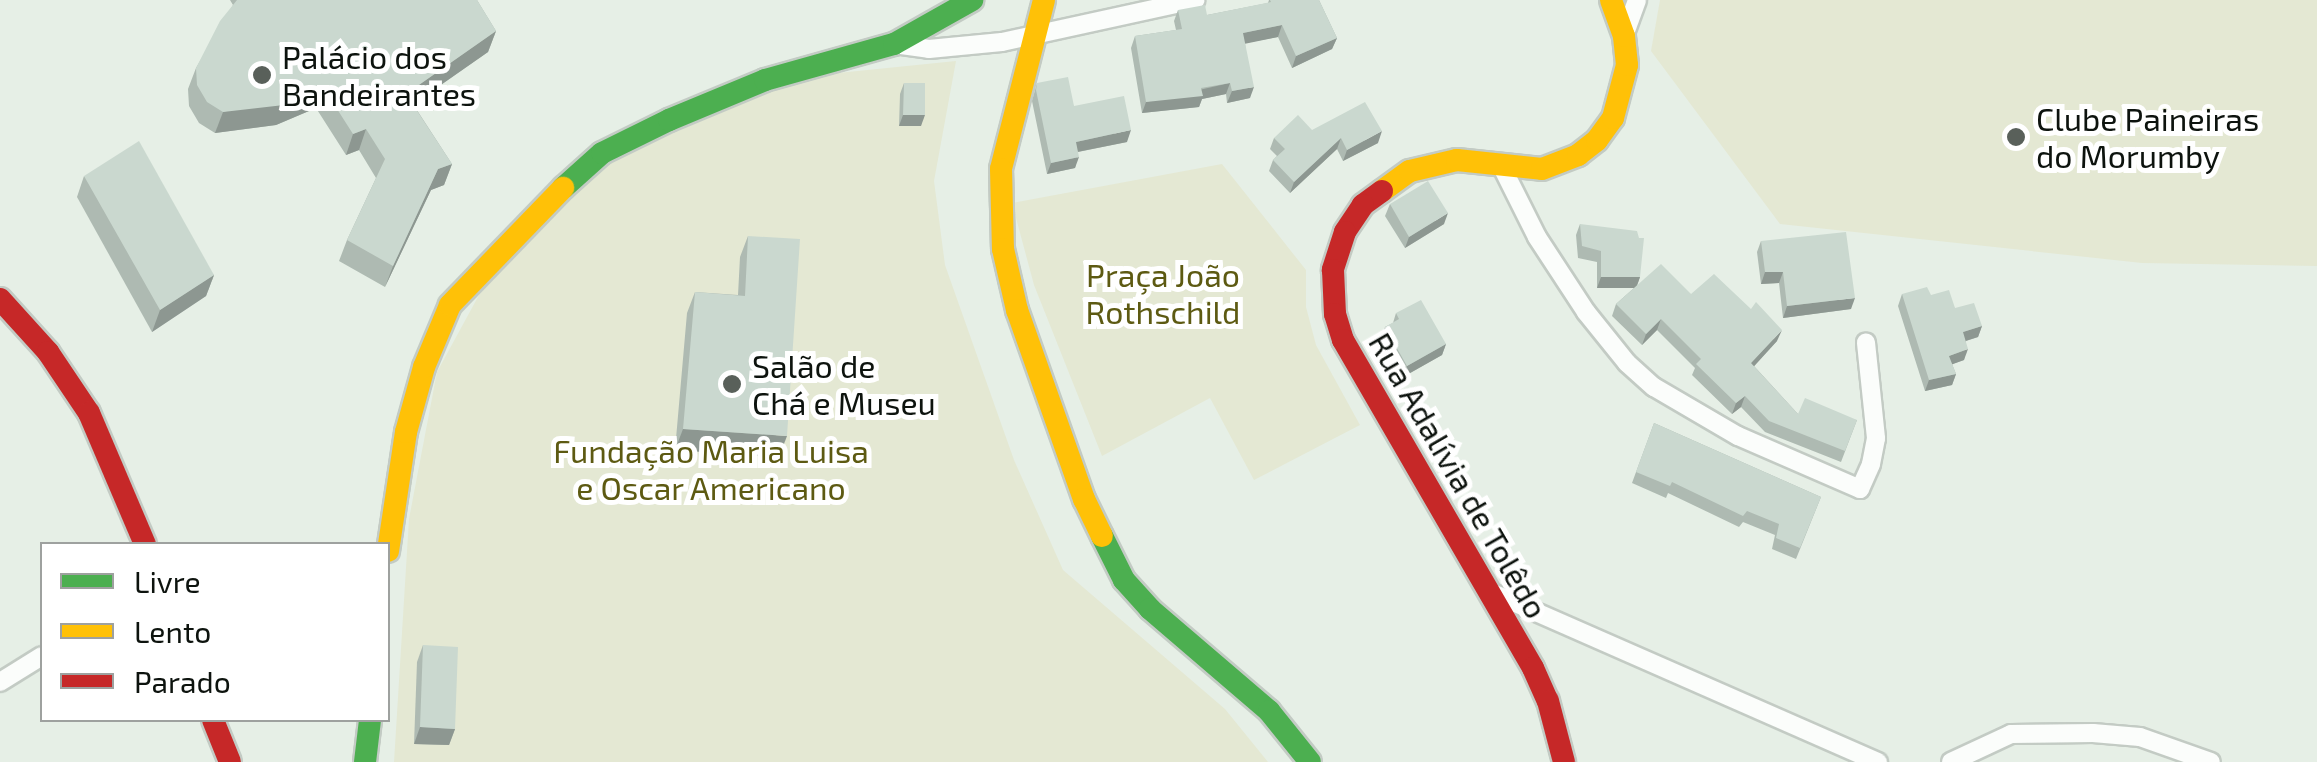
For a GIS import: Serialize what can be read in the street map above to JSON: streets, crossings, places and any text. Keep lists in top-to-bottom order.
{
  "streets": {
    "street": ["Rua Adalívia de Tolêdo"]
  },
  "parks": ["Praça João Rothschild", "Fundação Maria Luisa e Oscar Americano"],
  "places": ["Palácio dos Bandeirantes", "Clube Paineiras do Morumby", "Salão de Chá e Museu"],
  "legend": ["Livre", "Lento", "Parado"]
}
